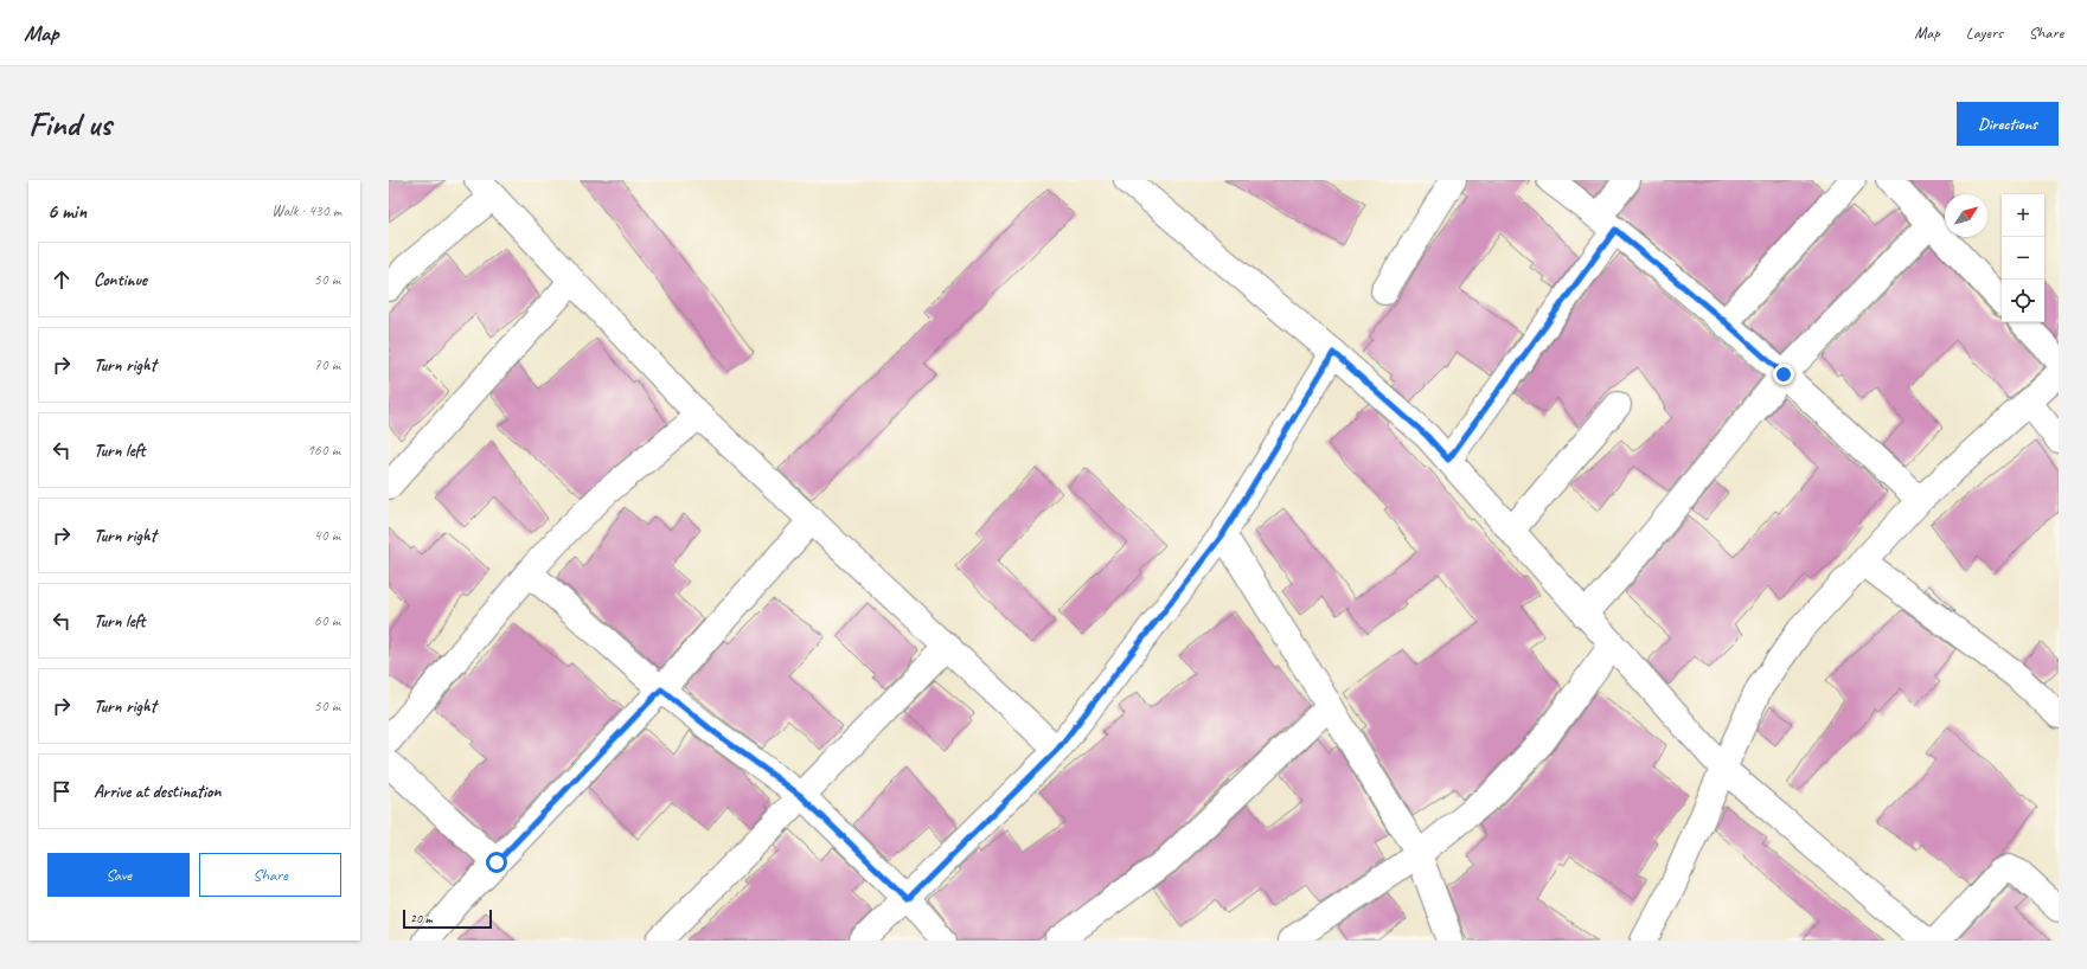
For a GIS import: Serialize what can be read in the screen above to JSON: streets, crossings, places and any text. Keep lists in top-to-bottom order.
{
  "scale_bar": "20 m",
  "north": "top right",
  "page": {
    "header": "Map",
    "nav": ["Map", "Layers", "Share"],
    "buttons": [
      "Directions",
      ["Save", "Share"]
    ],
    "title": "Find us",
    "heading": ["6 min", "Walk · 430 m"],
    "map_buttons": ["+", "−"],
    "list": [
      ["Continue", "50 m"],
      ["Turn right", "70 m"],
      ["Turn left", "160 m"],
      ["Turn right", "40 m"],
      ["Turn left", "60 m"],
      ["Turn right", "50 m"],
      "Arrive at destination"
    ],
    "scale": "20 m"
  }
}
